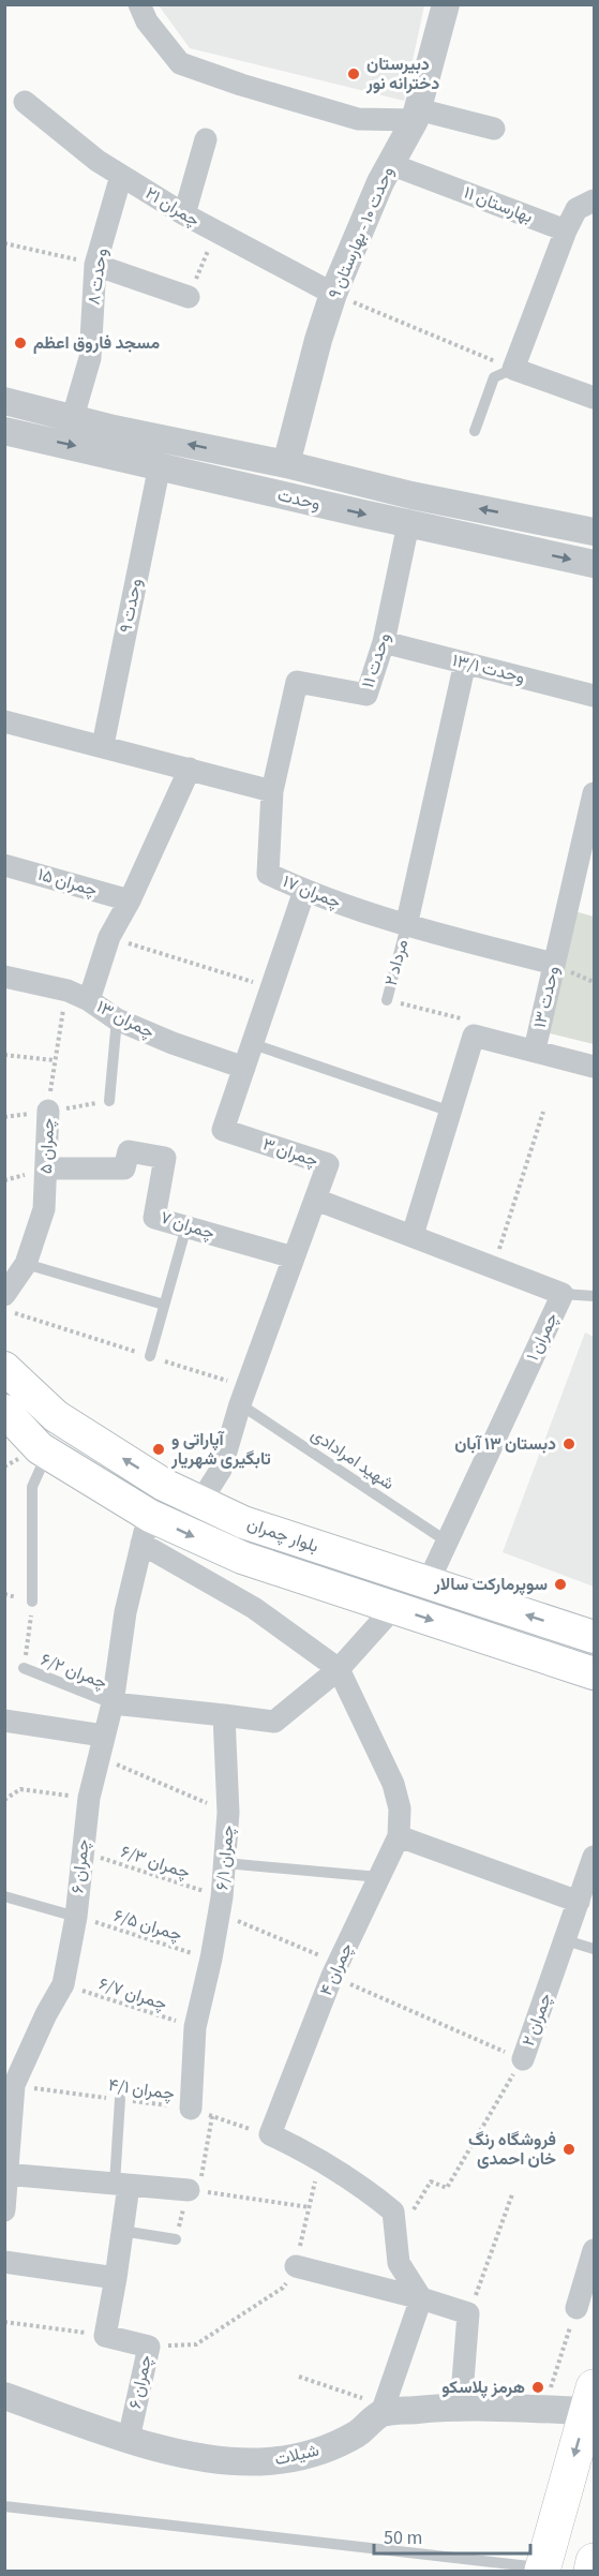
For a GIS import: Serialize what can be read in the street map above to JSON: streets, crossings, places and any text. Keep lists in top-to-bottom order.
{
  "streets": {
    "main road": ["بلوار چمران"],
    "street": [
      "بهارستان ۱۱",
      "چمران ۲۱",
      "وحدت ۱۰ - بهارستان ۹",
      "وحدت ۸",
      "وحدت",
      "وحدت ۹",
      "وحدت ۱۱",
      "وحدت ۱۳/۱",
      "چمران ۱۵",
      "چمران ۱۷",
      "وحدت ۱۳",
      "چمران ۱۳",
      "چمران ۵",
      "چمران ۳",
      "چمران ۷",
      "چمران ۱",
      "چمران ۶/۱",
      "چمران ۶",
      "چمران ۴",
      "چمران ۲",
      "شیلات"
    ],
    "lane": ["مرداد ۲", "شهید امرادادی", "چمران ۶/۲"],
    "path": [
      "چمران ۶/۳",
      "چمران ۶/۵",
      "چمران ۶/۷",
      "چمران ۴/۱"
    ]
  },
  "crossings": [
    ["بهارستان ۱۱", "وحدت ۱۰ - بهارستان ۹"],
    ["چمران ۲۱", "وحدت ۱۰ - بهارستان ۹"],
    ["چمران ۲۱", "وحدت ۸"],
    ["وحدت ۱۰ - بهارستان ۹", "وحدت"],
    ["وحدت ۸", "وحدت"],
    ["وحدت", "وحدت ۹"],
    ["وحدت", "وحدت ۱۱"],
    ["وحدت ۱۱", "وحدت ۱۳/۱"],
    ["وحدت ۱۱", "چمران ۱۷"],
    ["چمران ۱۷", "مرداد ۲"],
    ["چمران ۱۷", "وحدت ۱۳"],
    ["چمران ۱۷", "چمران ۳"],
    ["چمران ۱۳", "چمران ۵"],
    ["چمران ۱۳", "چمران ۳"],
    ["چمران ۵", "چمران ۷"],
    ["چمران ۳", "چمران ۷"],
    ["چمران ۳", "چمران ۱"],
    ["چمران ۳", "شهید امرادادی"],
    ["چمران ۳", "بلوار چمران"],
    ["چمران ۱", "شهید امرادادی"],
    ["چمران ۱", "بلوار چمران"],
    ["بلوار چمران", "چمران ۶"],
    ["بلوار چمران", "چمران ۴"],
    ["چمران ۶/۲", "چمران ۶"],
    ["چمران ۶/۱", "چمران ۶/۳"],
    ["چمران ۶/۱", "چمران ۶/۵"],
    ["چمران ۶/۱", "چمران ۶/۷"],
    ["چمران ۶/۱", "چمران ۴/۱"],
    ["چمران ۶/۳", "چمران ۶"],
    ["چمران ۶/۳", "چمران ۴"],
    ["چمران ۶/۳", "چمران ۲"],
    ["چمران ۶", "چمران ۶/۵"],
    ["چمران ۶", "چمران ۴"],
    ["چمران ۶", "چمران ۶/۷"],
    ["چمران ۶", "چمران ۴/۱"],
    ["چمران ۶", "شیلات"],
    ["چمران ۴", "چمران ۲"],
    ["چمران ۴", "چمران ۴/۱"]
  ],
  "places": [
    "دبیرستان دخترانه نور",
    "مسجد فاروق اعظم",
    "دبستان ۱۳ آبان",
    "آپاراتی و تابگیری شهریار",
    "سوپرمارکت سالار",
    "فروشگاه رنگ خان احمدی",
    "هرمز پلاسکو"
  ],
  "scale_bar": "50 m"
}
